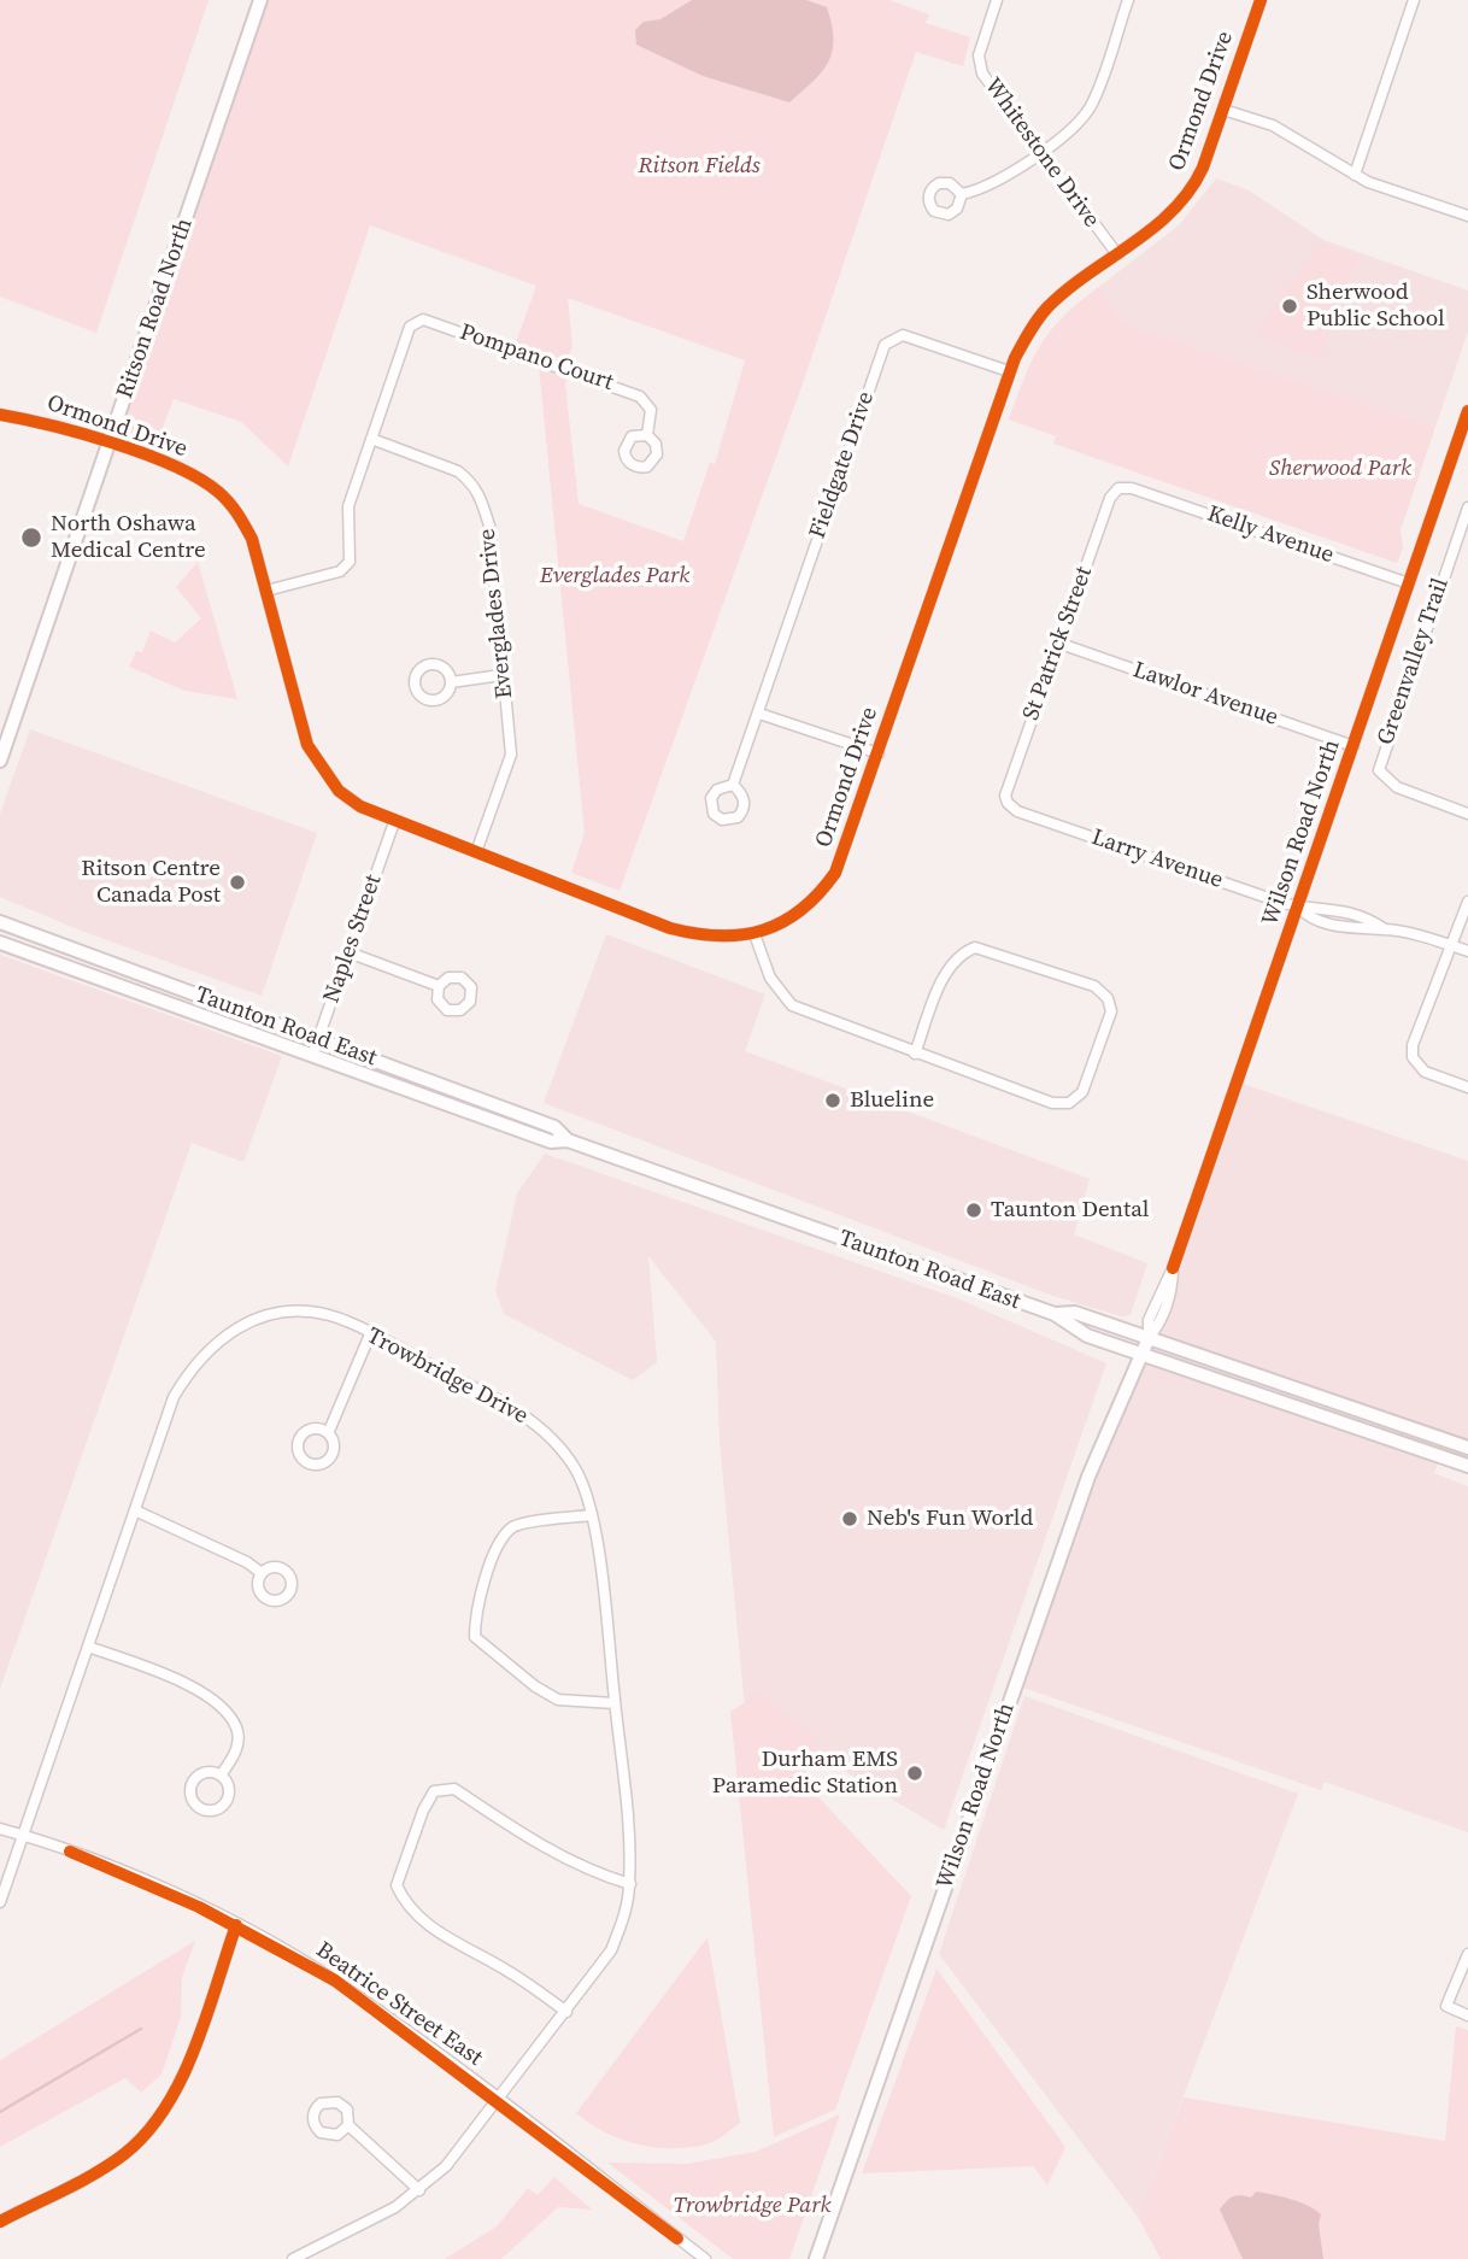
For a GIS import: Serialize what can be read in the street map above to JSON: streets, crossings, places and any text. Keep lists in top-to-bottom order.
{
  "streets": {
    "main road": ["Ritson Road North", "Wilson Road North", "Taunton Road East"],
    "street": [
      "Ormond Drive",
      "Whitestone Drive",
      "Pompano Court",
      "Fieldgate Drive",
      "Kelly Avenue",
      "Everglades Drive",
      "St Patrick Street",
      "Greenvalley Trail",
      "Lawlor Avenue",
      "Larry Avenue",
      "Naples Street",
      "Trowbridge Drive",
      "Beatrice Street East"
    ]
  },
  "crossings": [
    ["Ormond Drive", "Whitestone Drive"],
    ["Ormond Drive", "Ritson Road North"],
    ["Ormond Drive", "Fieldgate Drive"],
    ["Ormond Drive", "Everglades Drive"],
    ["Ormond Drive", "Naples Street"],
    ["Pompano Court", "Everglades Drive"],
    ["Kelly Avenue", "St Patrick Street"],
    ["Kelly Avenue", "Wilson Road North"],
    ["St Patrick Street", "Lawlor Avenue"],
    ["St Patrick Street", "Larry Avenue"],
    ["Lawlor Avenue", "Wilson Road North"],
    ["Wilson Road North", "Larry Avenue"],
    ["Wilson Road North", "Taunton Road East"],
    ["Naples Street", "Taunton Road East"],
    ["Trowbridge Drive", "Beatrice Street East"]
  ],
  "parks": [
    "Ritson Fields",
    "Sherwood Park",
    "Everglades Park",
    "Trowbridge Park"
  ],
  "places": [
    "Sherwood Public School",
    "North Oshawa Medical Centre",
    "Ritson Centre Canada Post",
    "Blueline",
    "Taunton Dental",
    "Neb's Fun World",
    "Durham EMS Paramedic Station"
  ]
}
